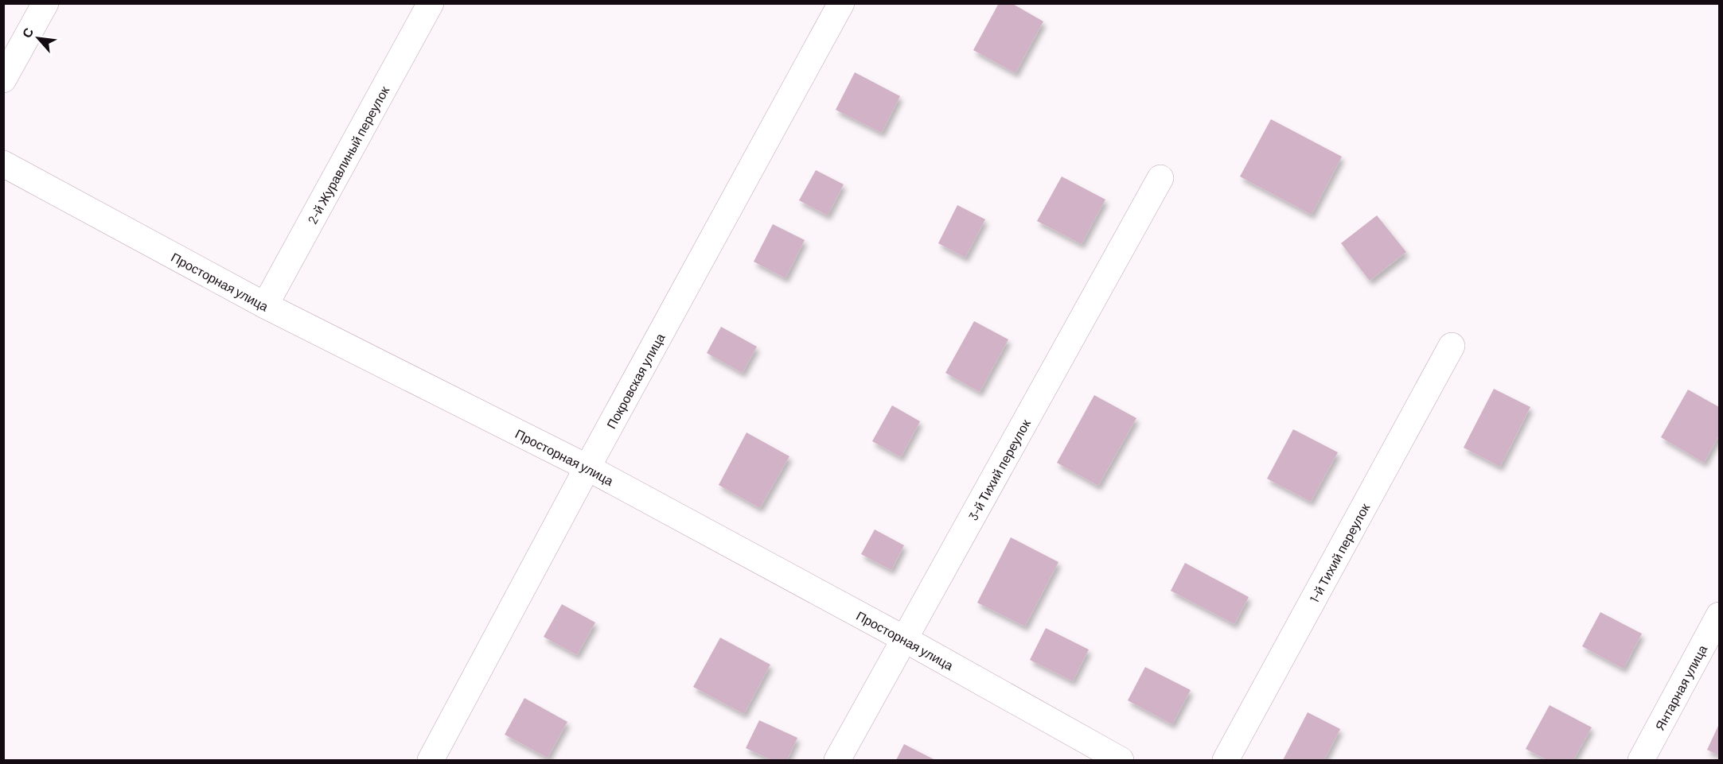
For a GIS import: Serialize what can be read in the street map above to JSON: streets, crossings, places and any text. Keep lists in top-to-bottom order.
{
  "streets": {
    "street": [
      "2-й Журавлиный переулок",
      "Просторная улица",
      "Покровская улица",
      "3-й Тихий переулок",
      "1-й Тихий переулок",
      "Янтарная улица"
    ]
  },
  "crossings": [
    ["2-й Журавлиный переулок", "Просторная улица"],
    ["Просторная улица", "Покровская улица"],
    ["Просторная улица", "3-й Тихий переулок"]
  ],
  "north": "top left"
}
